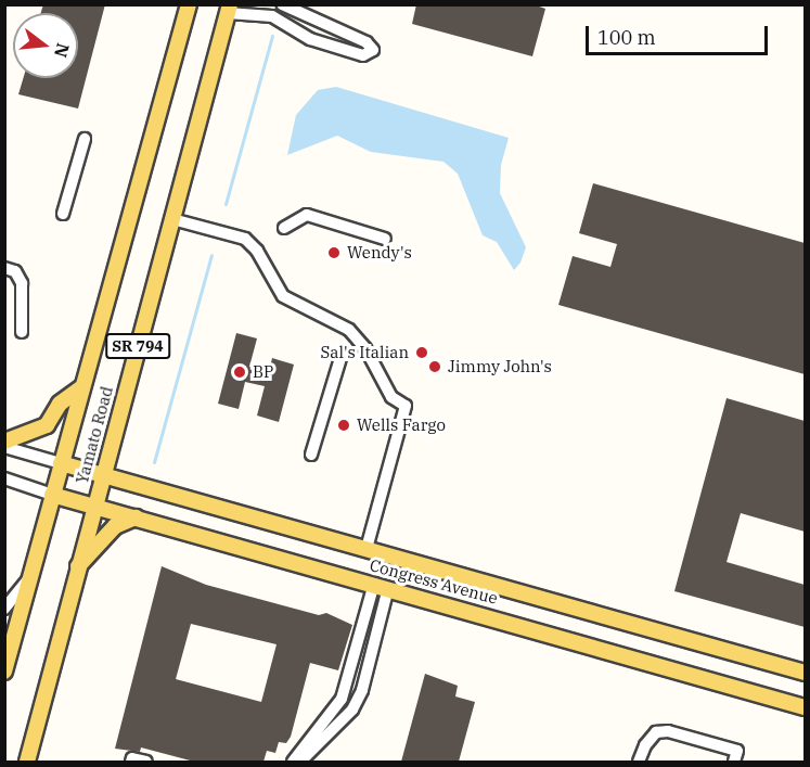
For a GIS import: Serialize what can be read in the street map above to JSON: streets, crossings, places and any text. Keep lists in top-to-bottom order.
{
  "streets": {
    "main road": ["SR 794", "Yamato Road", "Congress Avenue"]
  },
  "crossings": [
    ["Yamato Road", "Congress Avenue"]
  ],
  "places": [
    "Wendy's",
    "Sal's Italian",
    "Jimmy John's",
    "BP",
    "Wells Fargo"
  ],
  "scale_bar": "100 m",
  "north": "right"
}
